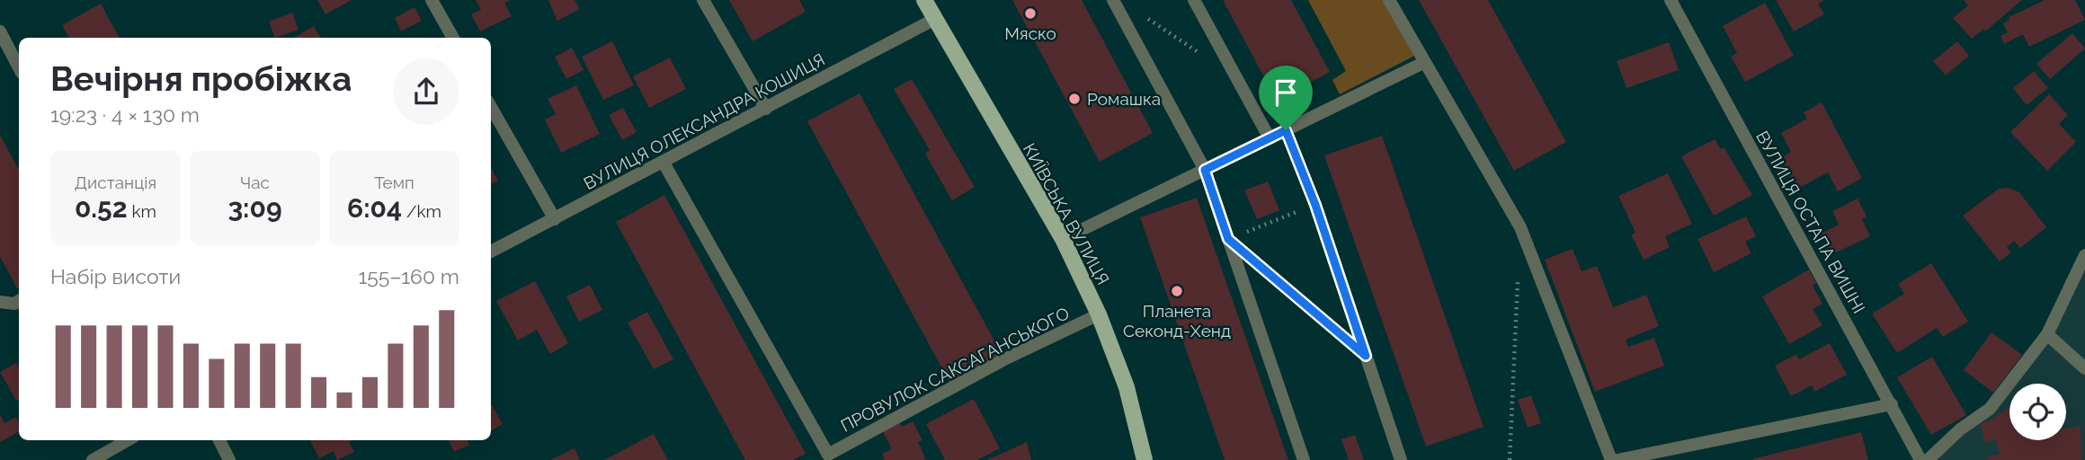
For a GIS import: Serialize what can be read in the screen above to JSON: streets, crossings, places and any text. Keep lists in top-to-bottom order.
{
  "streets": {
    "main road": ["КИЇВСЬКА ВУЛИЦЯ"],
    "street": ["ВУЛИЦЯ ОЛЕКСАНДРА КОШИЦЯ", "ВУЛИЦЯ ОСТАПА ВИШНІ", "ПРОВУЛОК САКСАГАНСЬКОГО"]
  },
  "crossings": [
    ["ВУЛИЦЯ ОЛЕКСАНДРА КОШИЦЯ", "КИЇВСЬКА ВУЛИЦЯ"],
    ["ВУЛИЦЯ ОЛЕКСАНДРА КОШИЦЯ", "ПРОВУЛОК САКСАГАНСЬКОГО"],
    ["КИЇВСЬКА ВУЛИЦЯ", "ПРОВУЛОК САКСАГАНСЬКОГО"]
  ],
  "places": ["Мяско", "Ромашка", "Планета Секонд-Хенд"],
  "page": {
    "heading": ["Вечірня пробіжка", "19:23 · 4 × 130 m"],
    "stats": [
      ["Дистанція", "0.52 km"],
      ["Час", "3:09"],
      ["Темп", "6:04 /km"]
    ],
    "chart": ["Набір висоти", "155–160 m"]
  }
}
